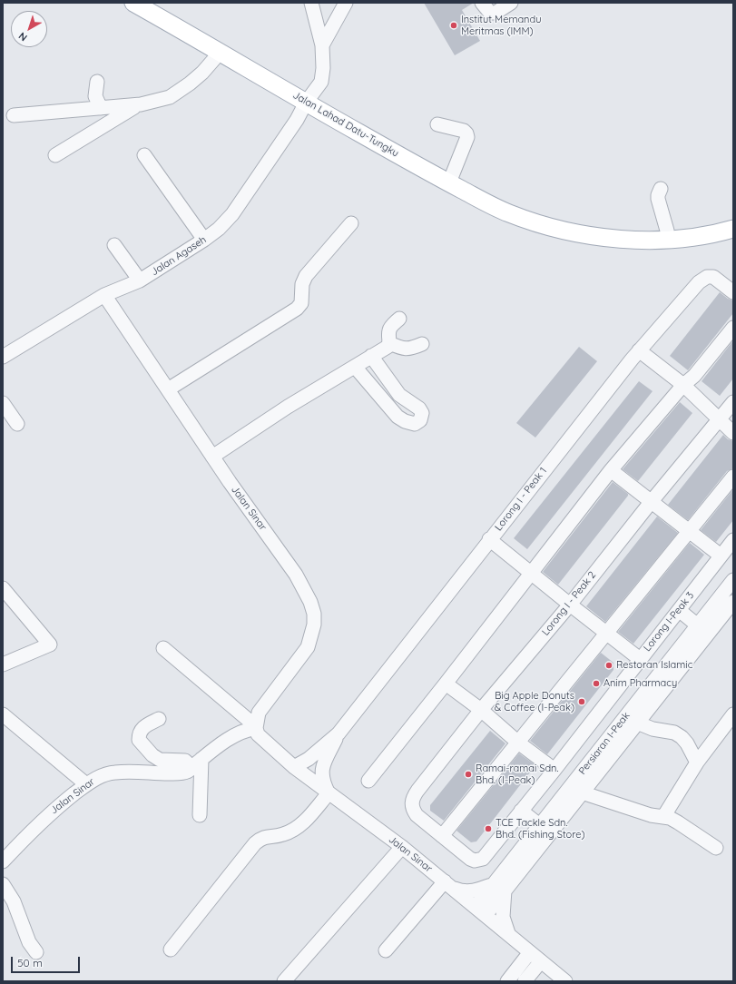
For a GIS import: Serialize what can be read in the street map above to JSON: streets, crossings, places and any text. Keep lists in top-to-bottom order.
{
  "streets": {
    "main road": ["Jalan Lahad Datu-Tungku"],
    "street": [
      "Jalan Agaseh",
      "Lorong I - Peak 1",
      "Jalan Sinar",
      "Lorong I - Peak 2",
      "Lorong I-Peak 3",
      "Persiaran I-Peak"
    ]
  },
  "crossings": [
    ["Jalan Lahad Datu-Tungku", "Jalan Agaseh"],
    ["Jalan Agaseh", "Jalan Sinar"],
    ["Lorong I - Peak 1", "Jalan Sinar"],
    ["Jalan Sinar", "Persiaran I-Peak"],
    ["Lorong I - Peak 2", "Lorong I-Peak 3"]
  ],
  "places": [
    "Institut Memandu Meritmas (IMM)",
    "Restoran Islamic",
    "Anim Pharmacy",
    "Big Apple Donuts & Coffee (I-Peak)",
    "Ramai-ramai Sdn. Bhd. (I-Peak)",
    "TCE Tackle Sdn. Bhd. (Fishing Store)"
  ],
  "scale_bar": "50 m",
  "north": "bottom left"
}
